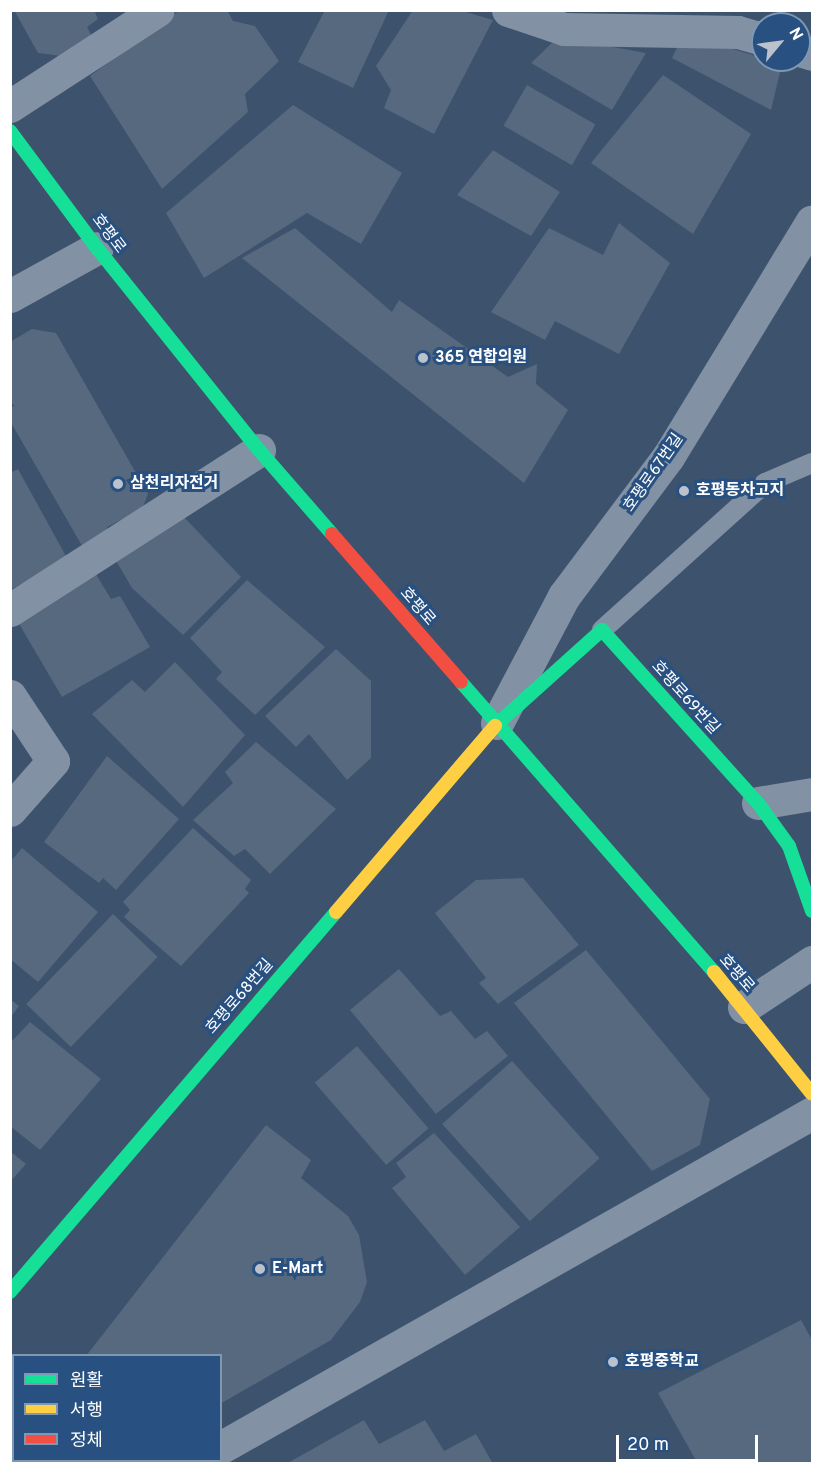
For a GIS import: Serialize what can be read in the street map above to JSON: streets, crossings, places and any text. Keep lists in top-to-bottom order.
{
  "streets": {
    "street": [
      "호평로",
      "호평로67번길",
      "호평로69번길",
      "호평로68번길"
    ]
  },
  "crossings": [
    ["호평로", "호평로67번길"],
    ["호평로", "호평로68번길"],
    ["호평로67번길", "호평로68번길"]
  ],
  "places": [
    "365 연합의원",
    "삼천리자전거",
    "호평동차고지",
    "E-Mart",
    "호평중학교"
  ],
  "legend": ["원활", "서행", "정체"],
  "scale_bar": "20 m",
  "north": "top right"
}
